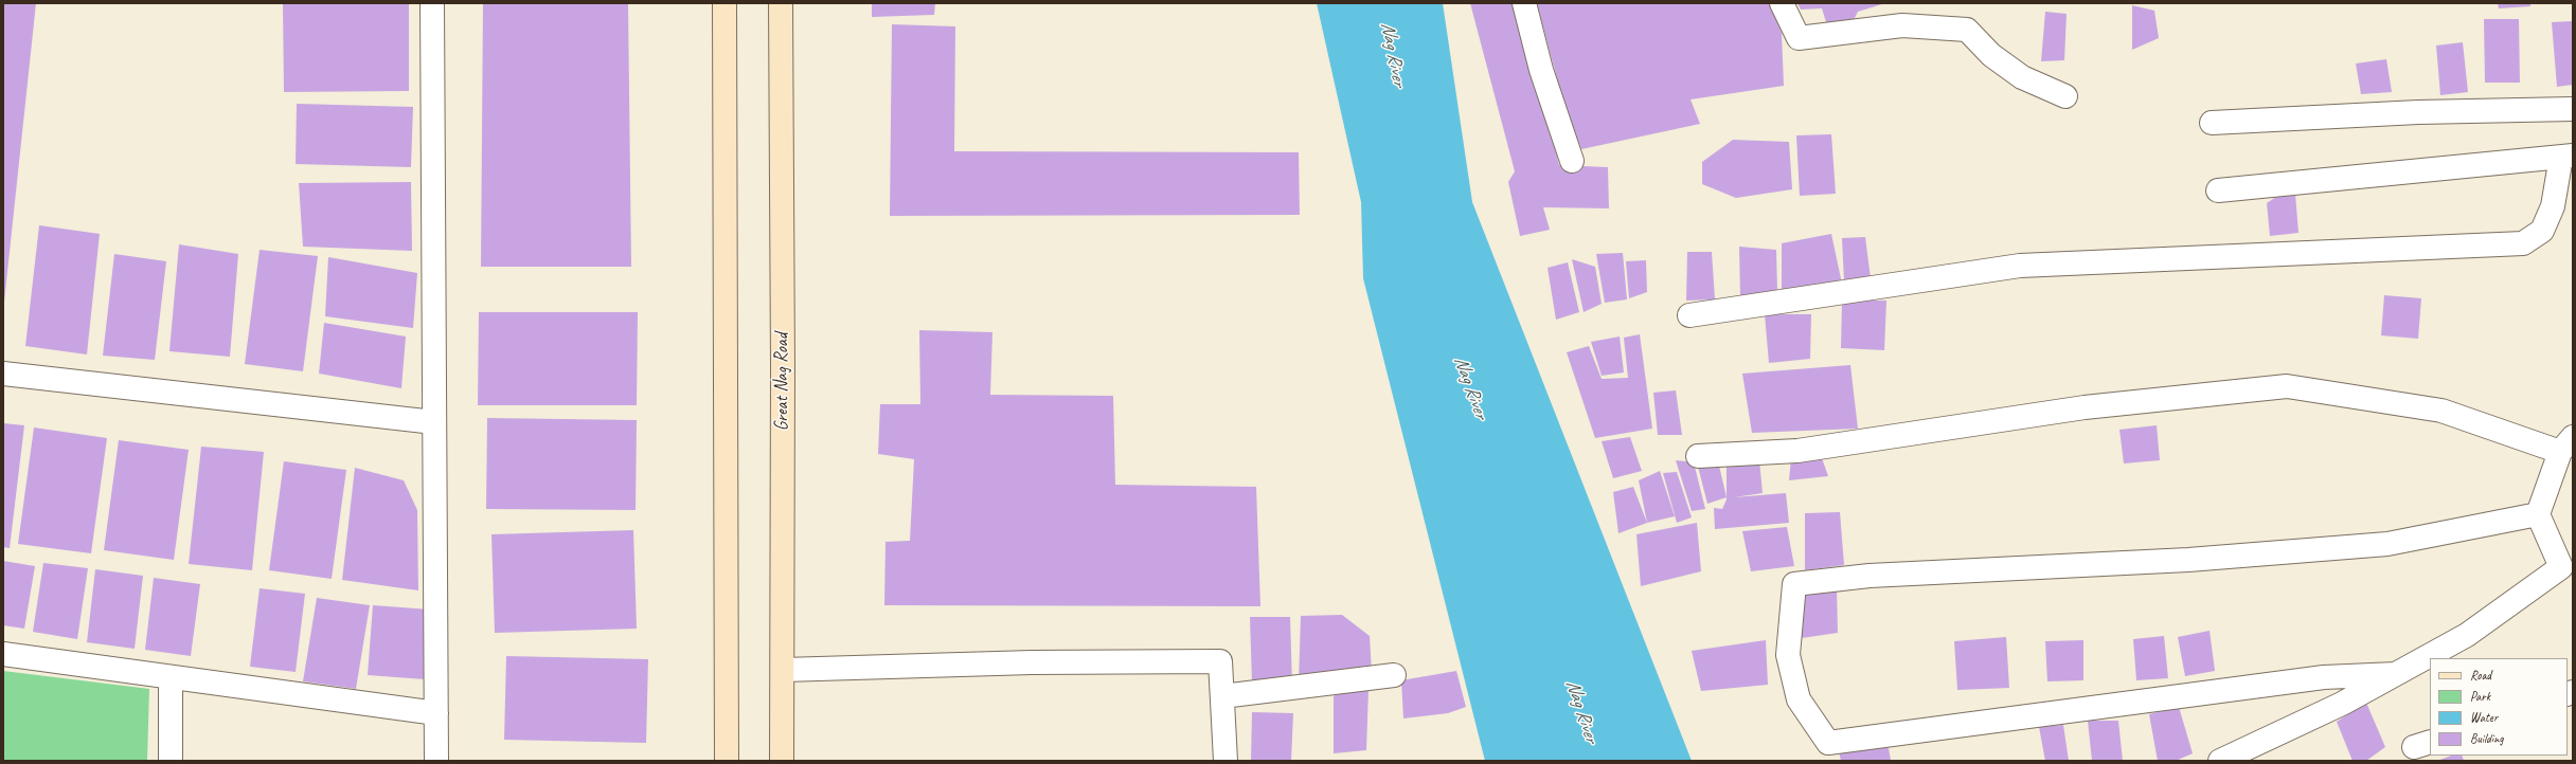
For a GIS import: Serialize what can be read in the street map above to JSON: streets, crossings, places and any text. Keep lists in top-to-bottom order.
{
  "streets": {
    "main road": ["Great Nag Road"]
  },
  "water": ["Nag River"],
  "legend": [
    "Road",
    "Park",
    "Water",
    "Building"
  ]
}
